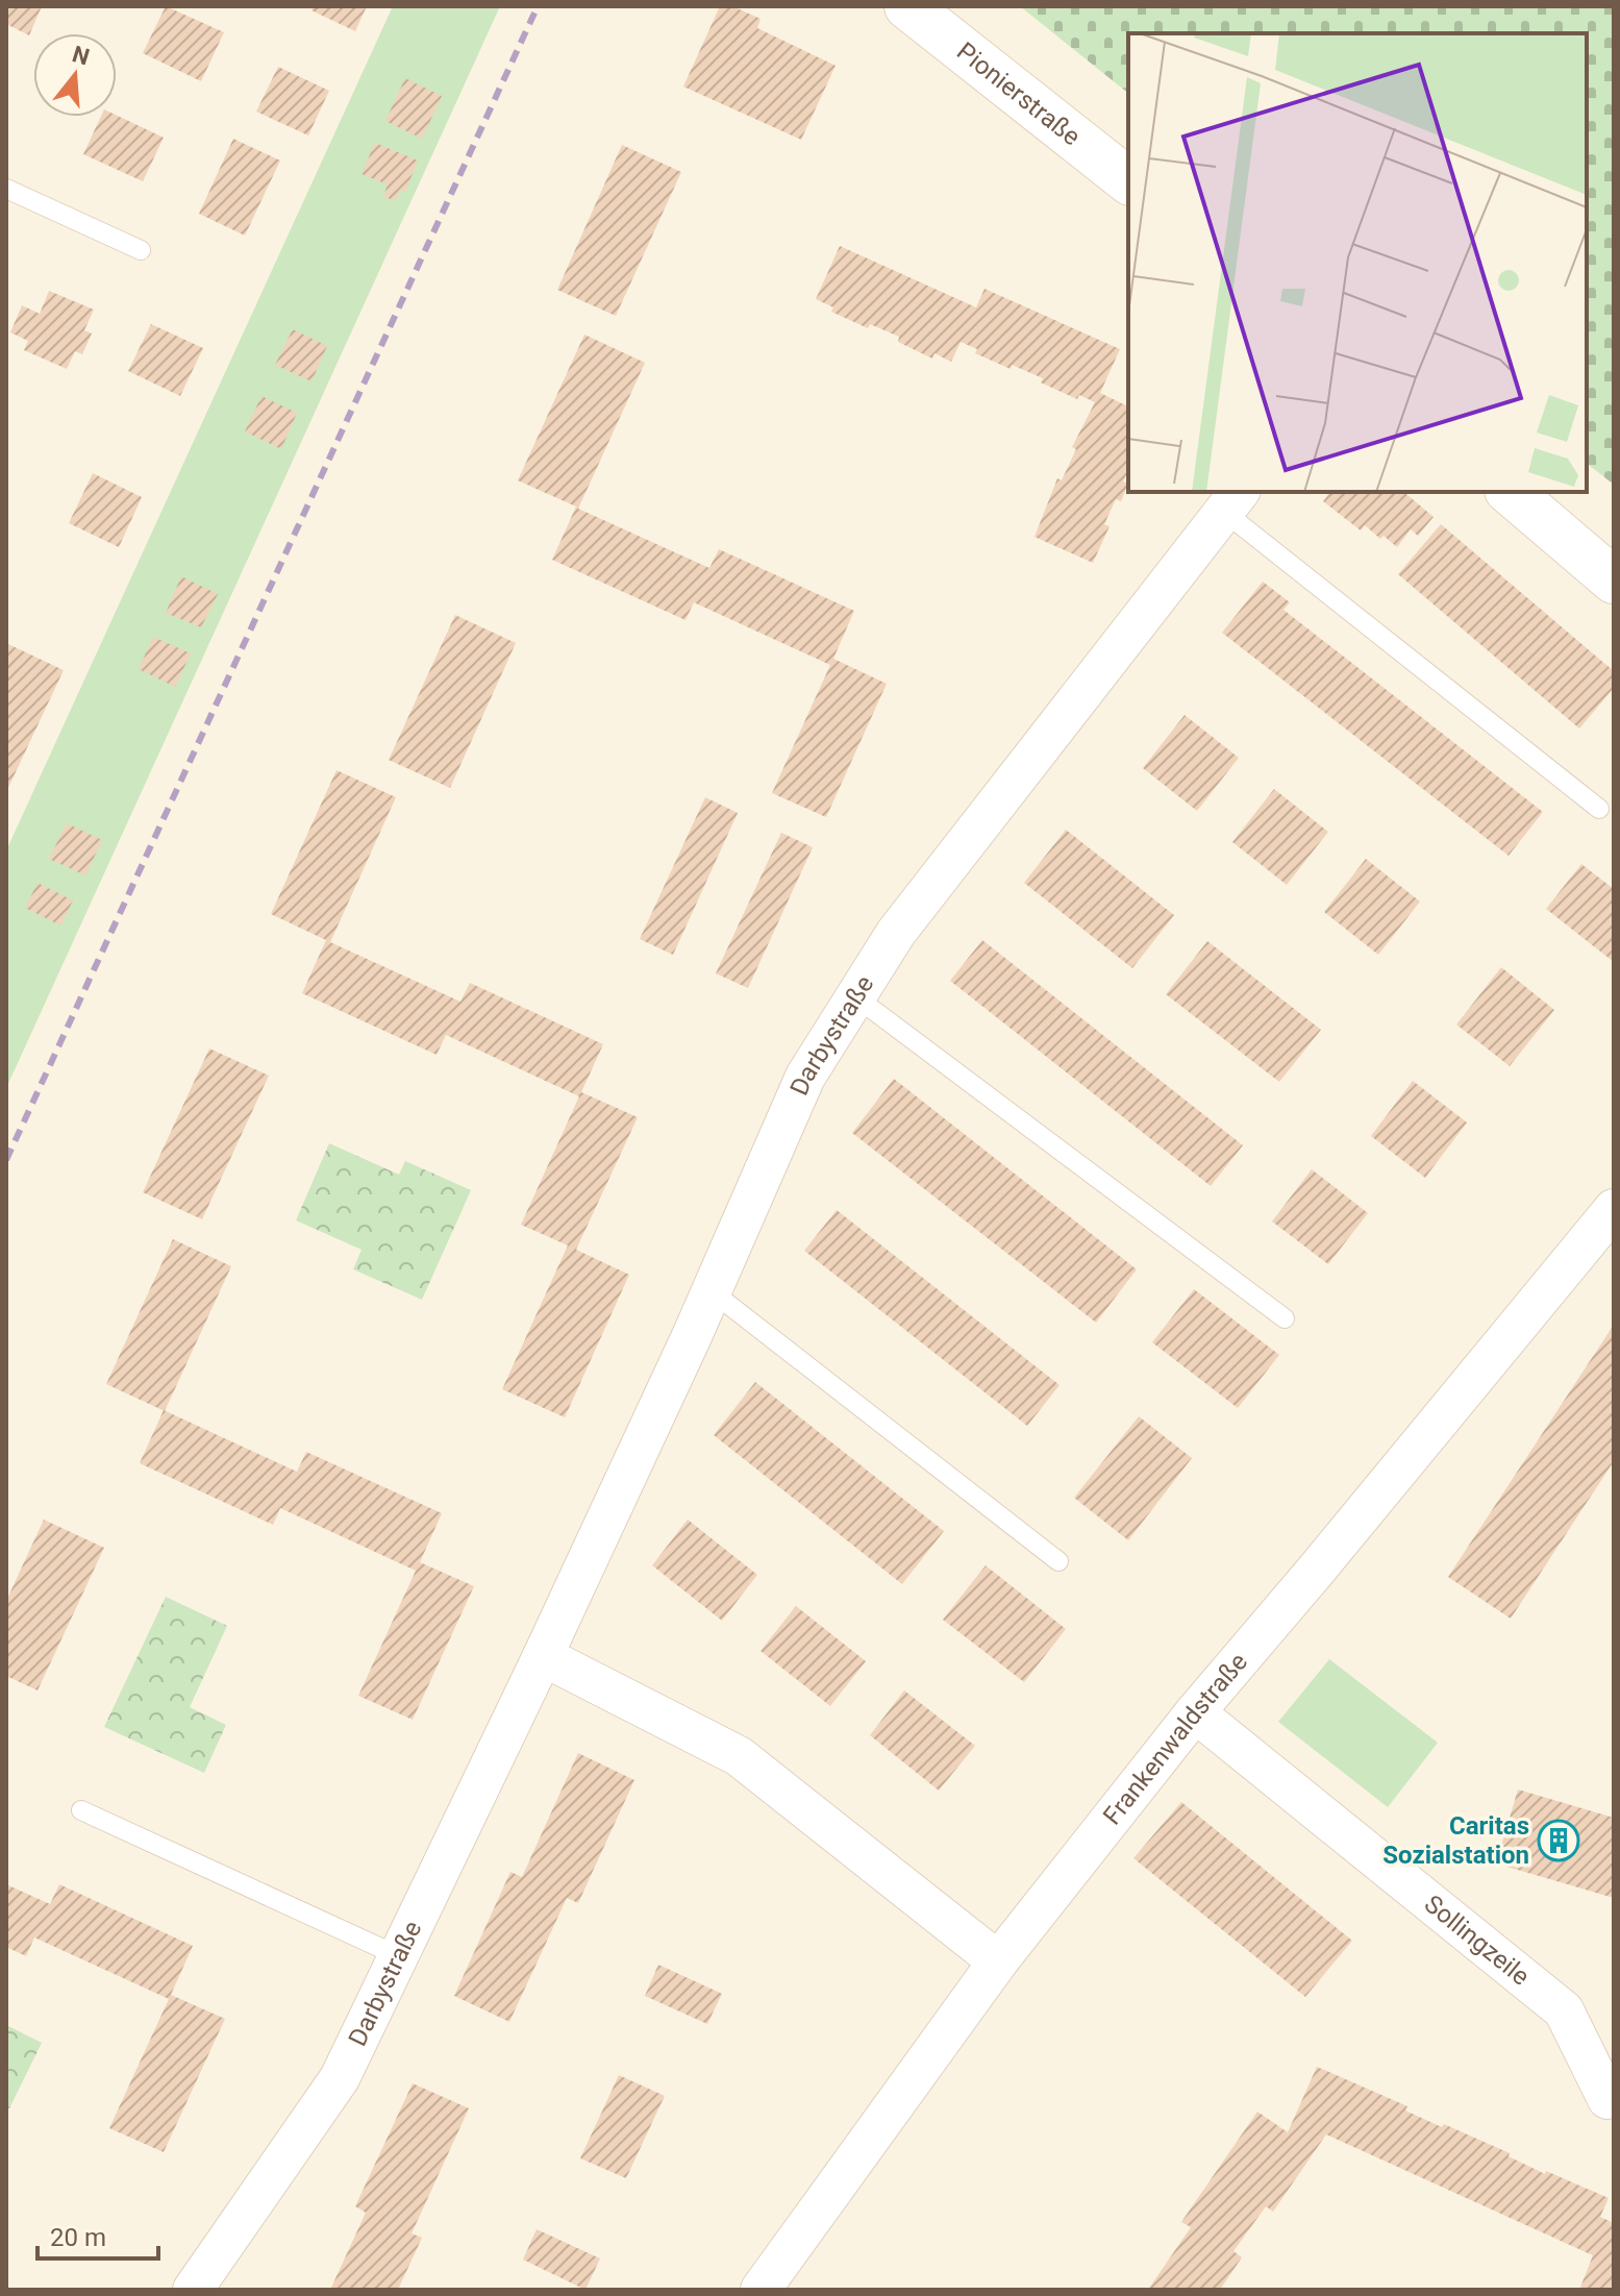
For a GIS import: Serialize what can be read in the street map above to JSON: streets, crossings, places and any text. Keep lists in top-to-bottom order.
{
  "streets": {
    "street": [
      "Pionierstraße",
      "Darbystraße",
      "Frankenwaldstraße",
      "Sollingzeile"
    ]
  },
  "crossings": [
    ["Frankenwaldstraße", "Sollingzeile"]
  ],
  "places": {
    "building": ["Caritas Sozialstation"]
  },
  "scale_bar": "20 m",
  "north": "top"
}
